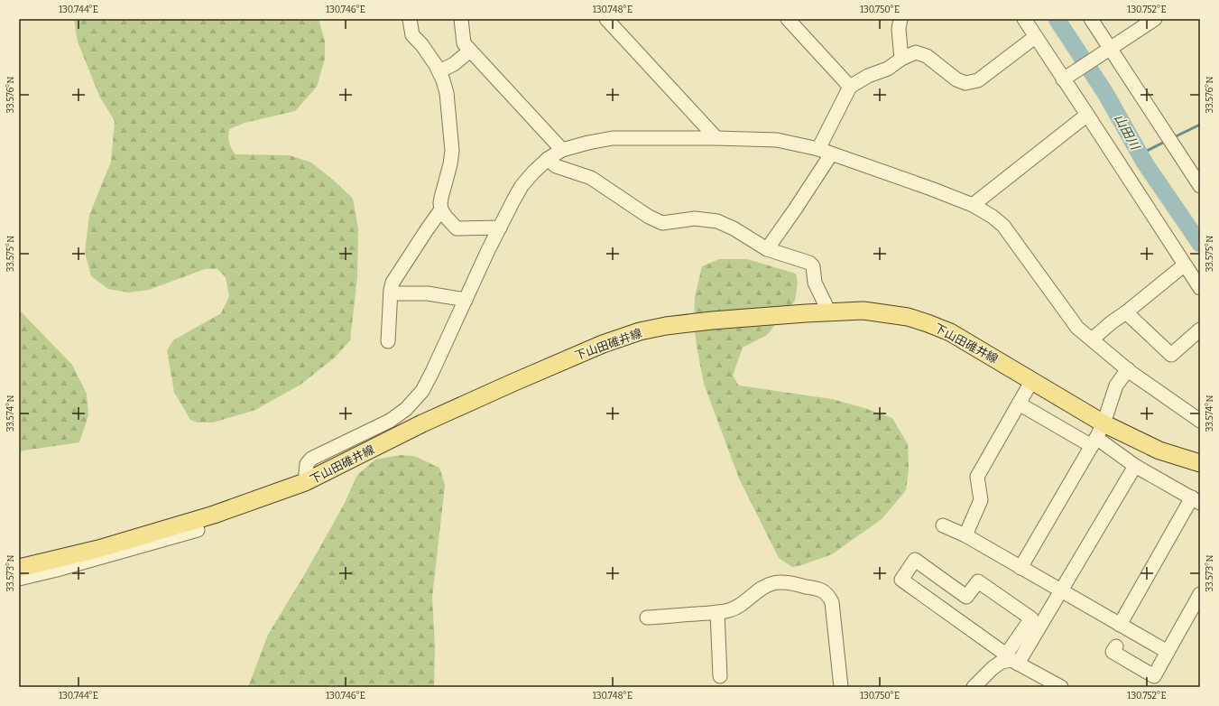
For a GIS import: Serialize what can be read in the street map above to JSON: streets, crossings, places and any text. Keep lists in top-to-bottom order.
{
  "streets": {
    "main road": ["下山田碓井線"]
  },
  "water": ["山田川"],
  "coordinates": [
    "130.744°E",
    "130.746°E",
    "130.748°E",
    "130.750°E",
    "130.752°E",
    "33.576°N",
    "33.575°N",
    "33.574°N",
    "33.573°N"
  ]
}
